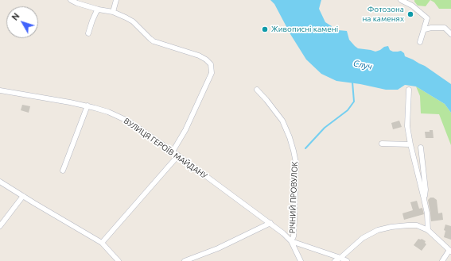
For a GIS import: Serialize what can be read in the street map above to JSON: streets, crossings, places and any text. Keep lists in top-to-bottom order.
{
  "streets": {
    "street": ["ВУЛИЦЯ ГЕРОЇВ МАЙДАНУ", "РІЧНИЙ ПРОВУЛОК"]
  },
  "crossings": [
    ["ВУЛИЦЯ ГЕРОЇВ МАЙДАНУ", "РІЧНИЙ ПРОВУЛОК"]
  ],
  "water": ["Случ"],
  "places": ["Фотозона на каменях", "Живописні камені"],
  "north": "top left"
}
